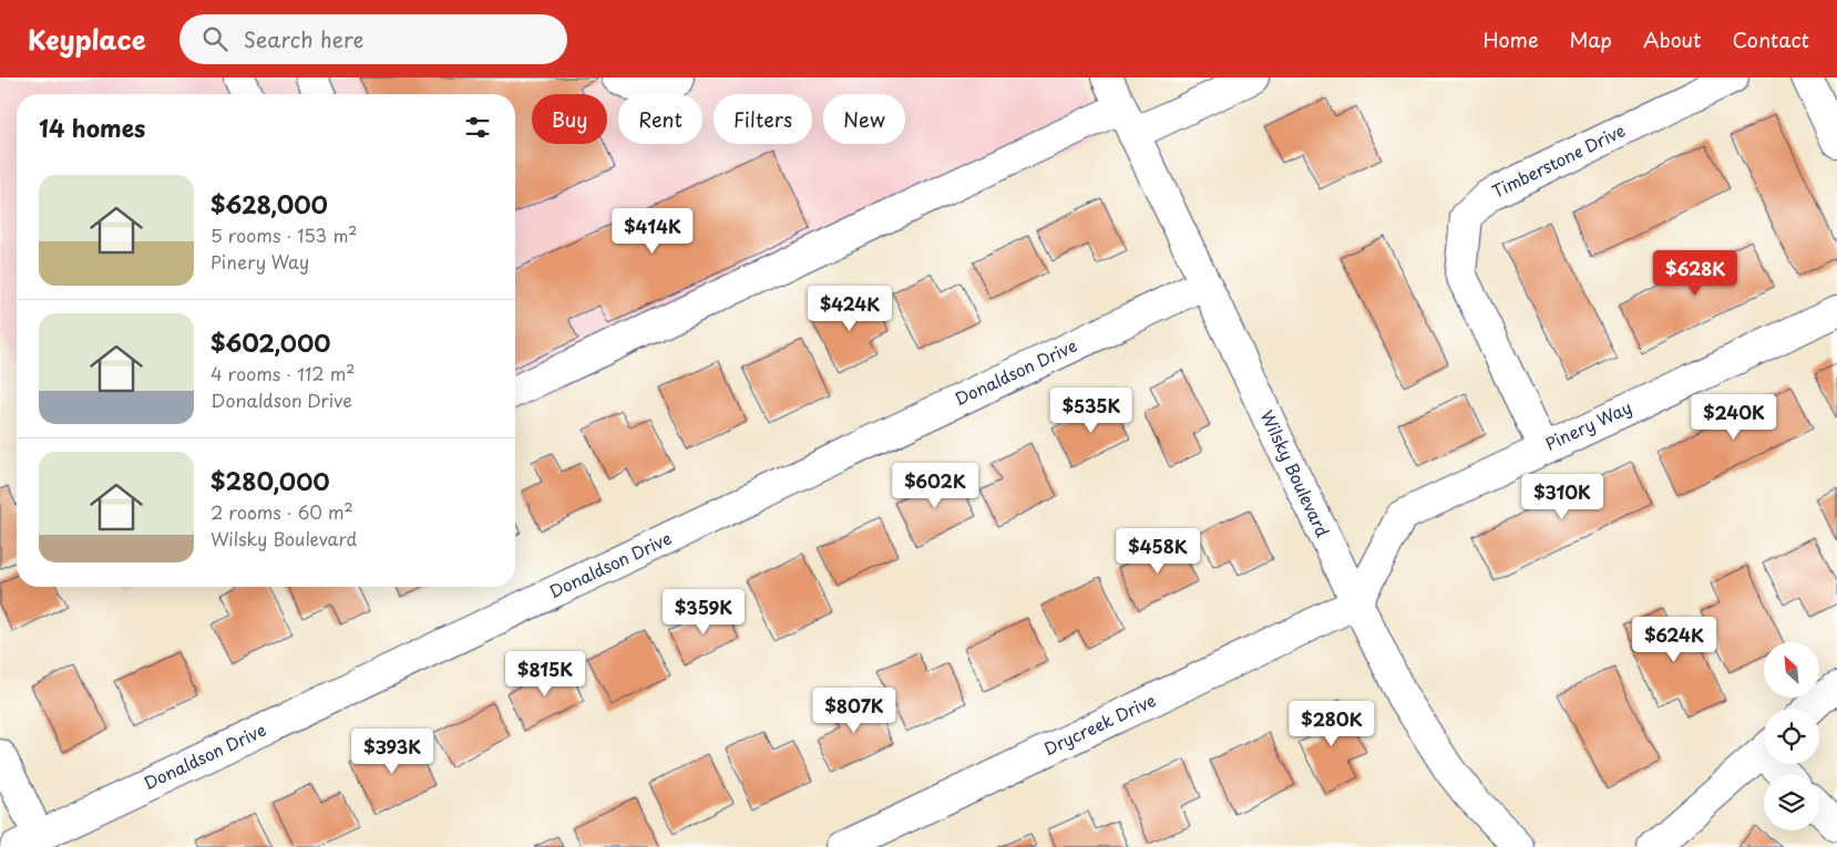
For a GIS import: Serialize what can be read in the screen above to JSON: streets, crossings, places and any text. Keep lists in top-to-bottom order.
{
  "streets": {
    "street": [
      "Timberstone Drive",
      "Donaldson Drive",
      "Pinery Way",
      "Wilsky Boulevard",
      "Drycreek Drive"
    ]
  },
  "crossings": [
    ["Timberstone Drive", "Pinery Way"],
    ["Donaldson Drive", "Wilsky Boulevard"],
    ["Pinery Way", "Wilsky Boulevard"],
    ["Pinery Way", "Drycreek Drive"],
    ["Wilsky Boulevard", "Drycreek Drive"]
  ],
  "north": "top left",
  "page": {
    "header": "Keyplace",
    "search": "Search here",
    "nav": [
      "Home",
      "Map",
      "About",
      "Contact"
    ],
    "chip": [
      "Buy",
      "Rent",
      "Filters",
      "New"
    ],
    "heading": "14 homes",
    "list": [
      {
        "name": "$628,000",
        "note": "5 rooms · 153 m² · Pinery Way"
      },
      {
        "name": "$602,000",
        "note": "4 rooms · 112 m² · Donaldson Drive"
      },
      {
        "name": "$280,000",
        "note": "2 rooms · 60 m² · Wilsky Boulevard"
      }
    ],
    "price": [
      "$414K",
      "$628K",
      "$424K",
      "$535K",
      "$240K",
      "$602K",
      "$310K",
      "$458K",
      "$359K",
      "$624K",
      "$815K",
      "$807K",
      "$280K",
      "$393K"
    ]
  }
}
